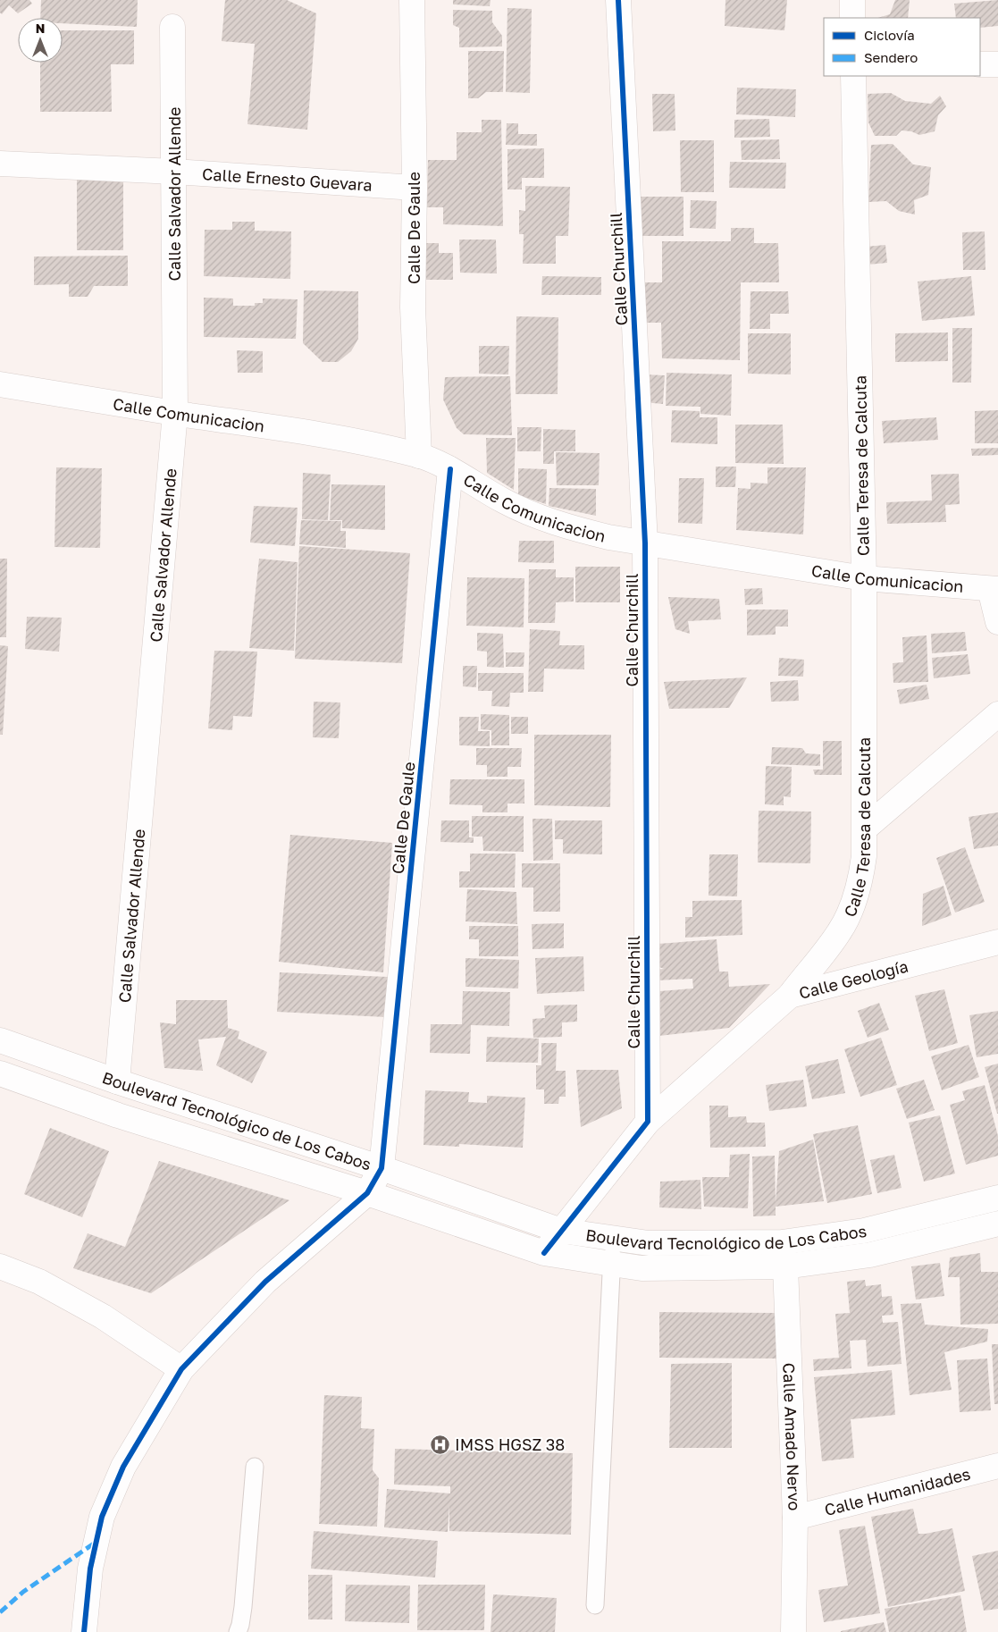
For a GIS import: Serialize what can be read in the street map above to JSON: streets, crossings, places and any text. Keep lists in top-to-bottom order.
{
  "streets": {
    "street": [
      "Calle Ernesto Guevara",
      "Calle Salvador Allende",
      "Calle De Gaule",
      "Calle Churchill",
      "Calle Comunicacion",
      "Calle Teresa de Calcuta",
      "Calle Geología",
      "Boulevard Tecnológico de Los Cabos",
      "Calle Amado Nervo",
      "Calle Humanidades"
    ]
  },
  "crossings": [
    ["Calle Ernesto Guevara", "Calle Salvador Allende"],
    ["Calle Ernesto Guevara", "Calle De Gaule"],
    ["Calle Salvador Allende", "Calle Comunicacion"],
    ["Calle Salvador Allende", "Boulevard Tecnológico de Los Cabos"],
    ["Calle De Gaule", "Calle Comunicacion"],
    ["Calle De Gaule", "Boulevard Tecnológico de Los Cabos"],
    ["Calle Churchill", "Calle Comunicacion"],
    ["Calle Churchill", "Calle Geología"],
    ["Calle Comunicacion", "Calle Teresa de Calcuta"],
    ["Calle Teresa de Calcuta", "Calle Geología"],
    ["Boulevard Tecnológico de Los Cabos", "Calle Amado Nervo"],
    ["Calle Amado Nervo", "Calle Humanidades"]
  ],
  "places": {
    "hospital": ["IMSS HGSZ 38"]
  },
  "legend": ["Ciclovía", "Sendero"],
  "north": "top"
}
